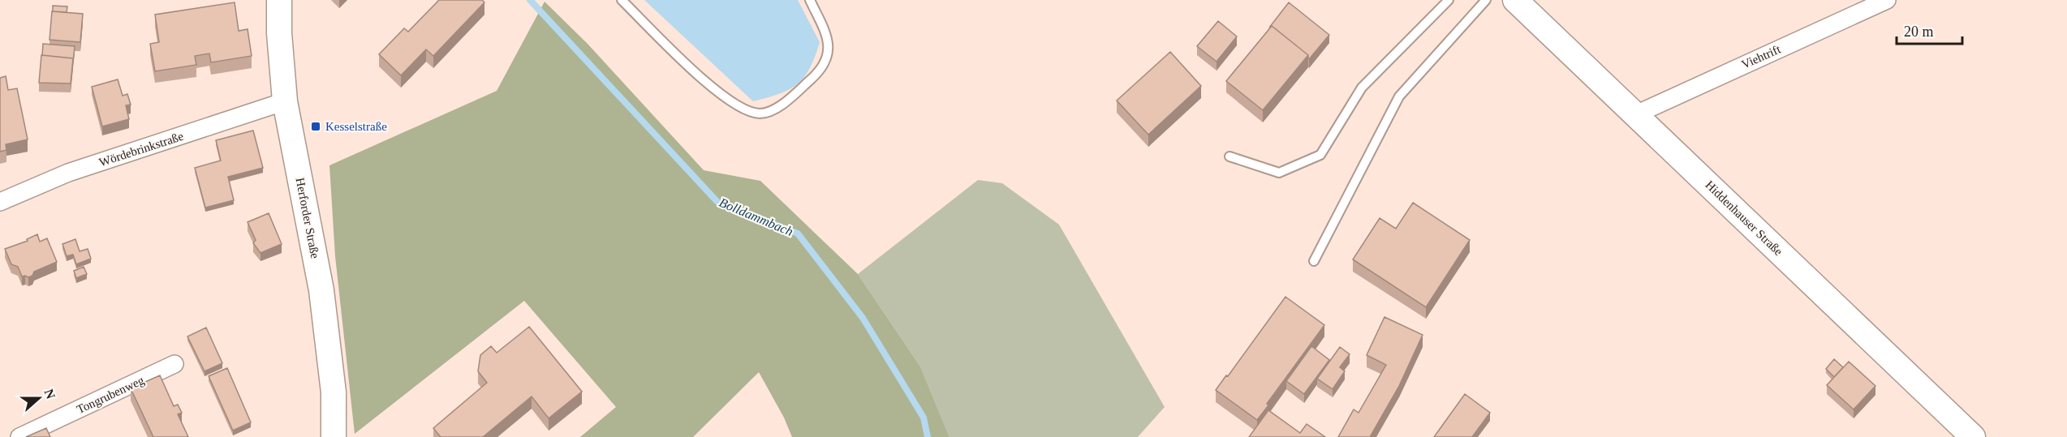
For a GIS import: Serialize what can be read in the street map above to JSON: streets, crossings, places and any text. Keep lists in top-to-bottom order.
{
  "streets": {
    "street": [
      "Viehtrift",
      "Wördebrinkstraße",
      "Herforder Straße",
      "Hiddenhauser Straße",
      "Tongrubenweg"
    ]
  },
  "crossings": [
    ["Viehtrift", "Hiddenhauser Straße"],
    ["Wördebrinkstraße", "Herforder Straße"]
  ],
  "water": ["Bolldammbach"],
  "places": {
    "transit": ["Kesselstraße"]
  },
  "scale_bar": "20 m",
  "north": "right"
}
